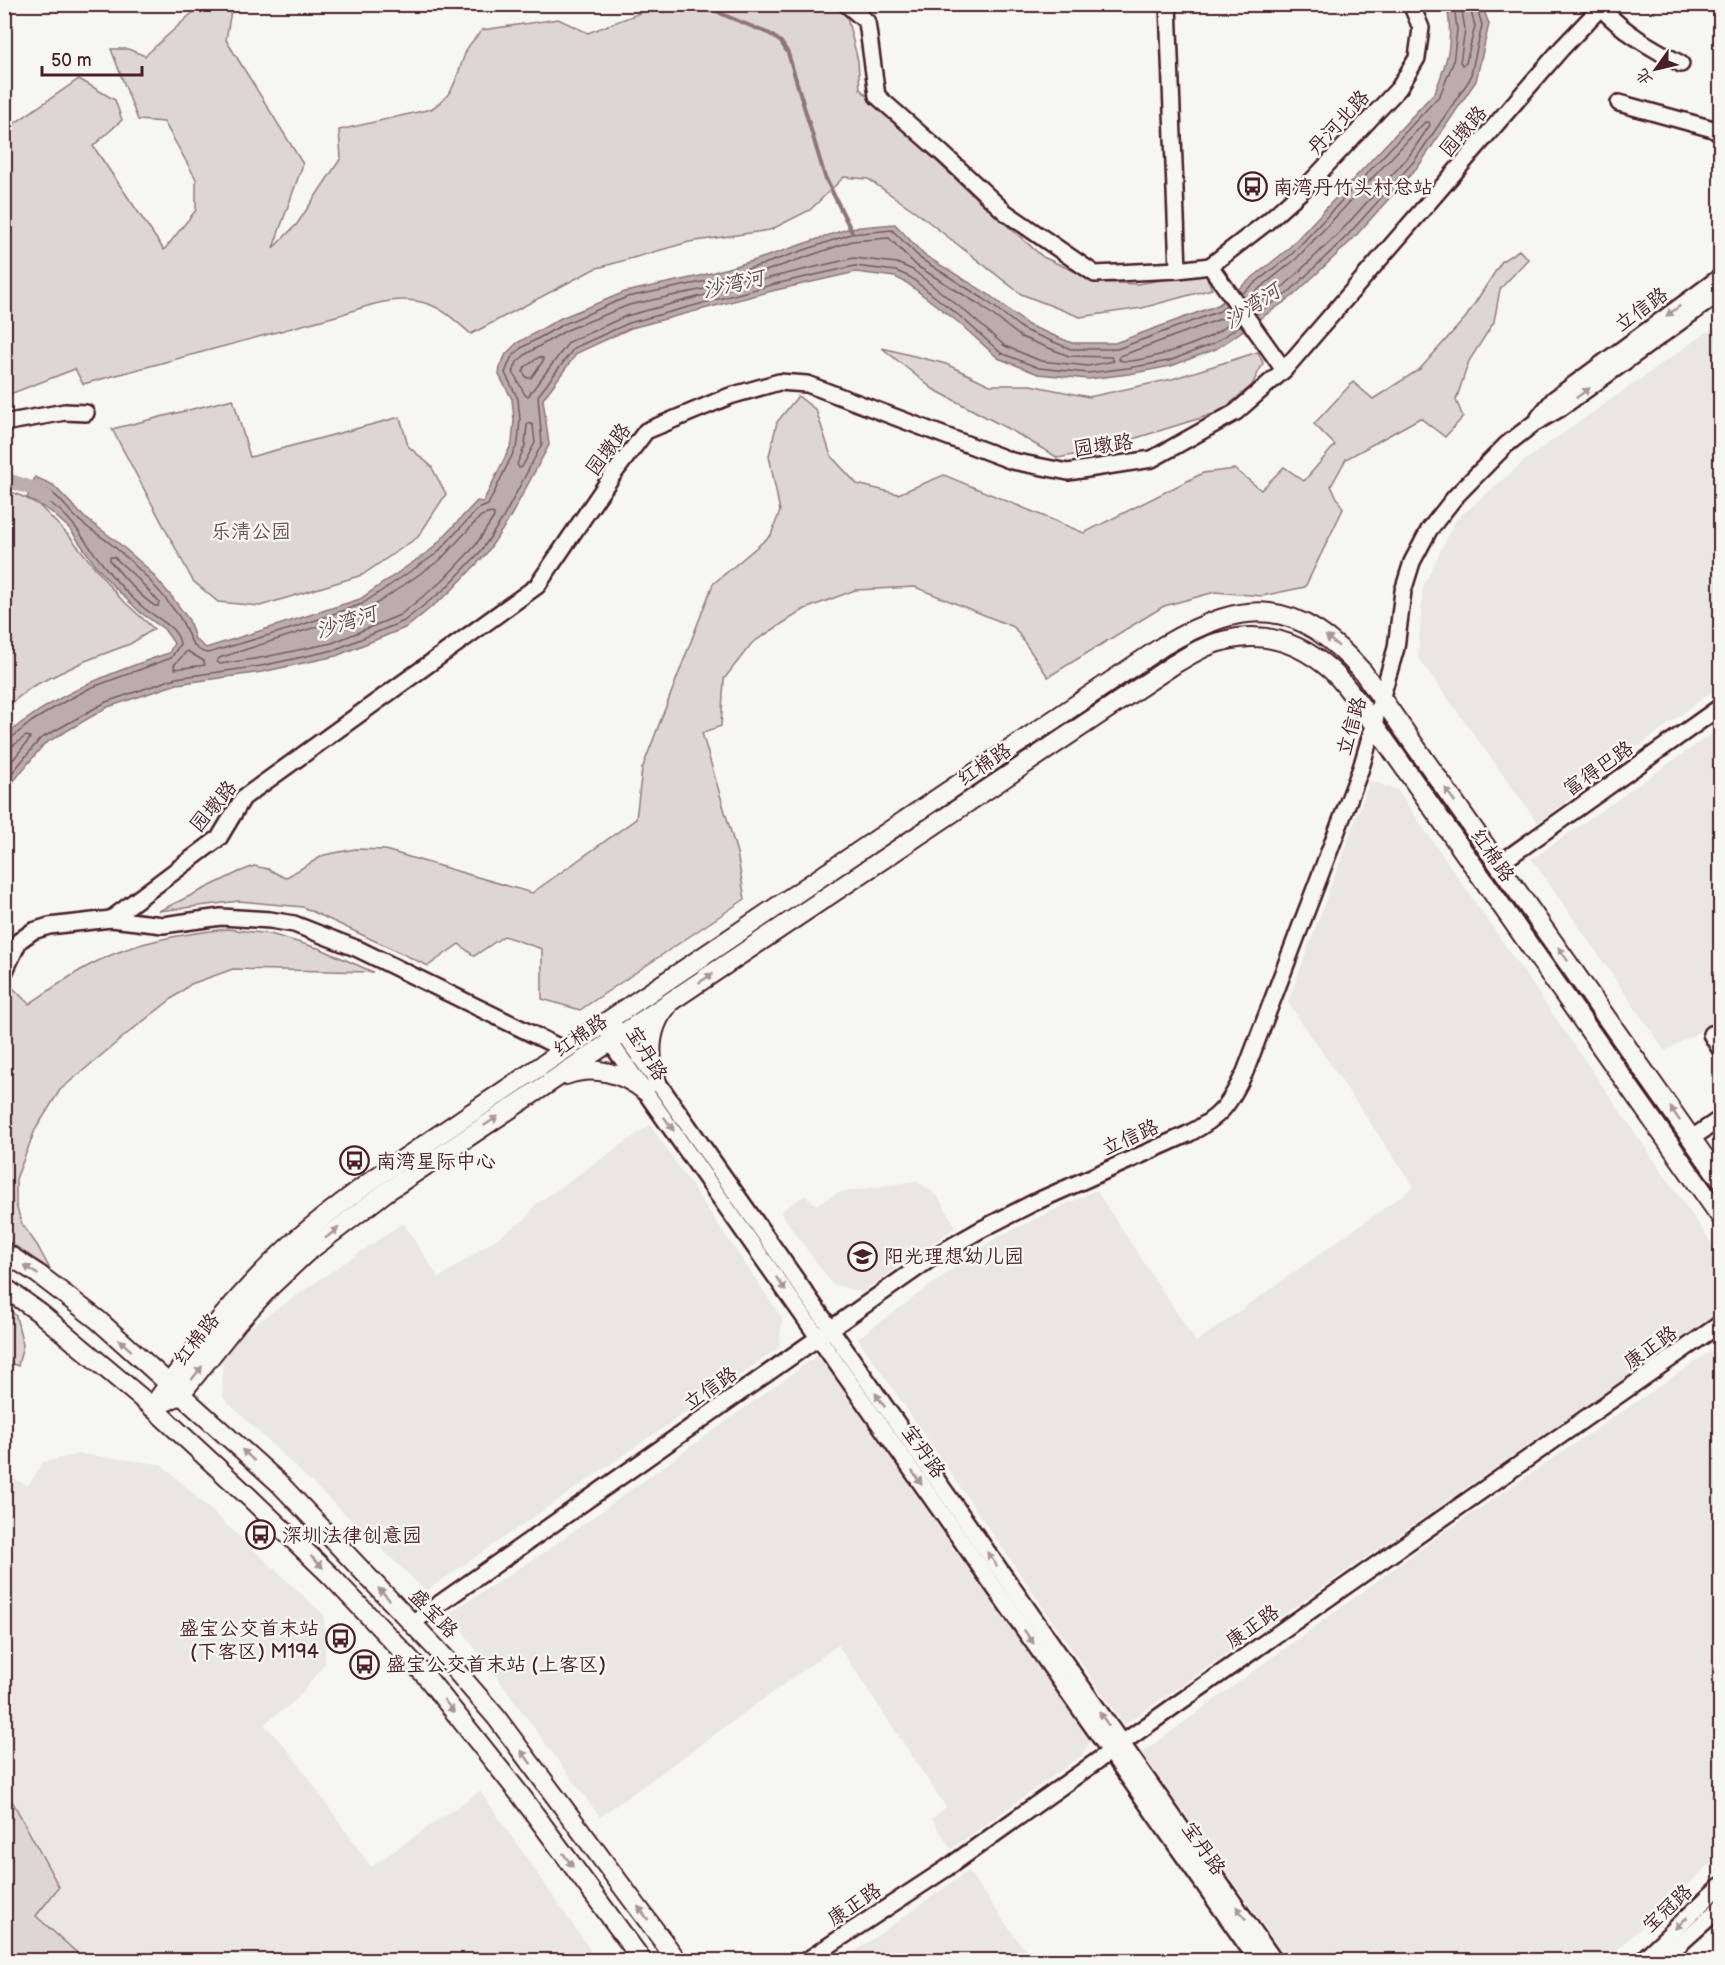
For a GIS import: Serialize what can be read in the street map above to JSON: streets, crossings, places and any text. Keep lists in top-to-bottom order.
{
  "streets": {
    "main road": ["红棉路", "盛宝路"],
    "street": [
      "丹河北路",
      "园墩路",
      "立信路",
      "富得巴路",
      "宝丹路",
      "康正路",
      "宝冠路"
    ]
  },
  "crossings": [
    ["立信路", "红棉路"],
    ["立信路", "宝丹路"],
    ["立信路", "盛宝路"],
    ["红棉路", "富得巴路"],
    ["红棉路", "宝丹路"],
    ["红棉路", "盛宝路"],
    ["宝丹路", "康正路"]
  ],
  "water": ["沙湾河"],
  "parks": ["乐清公园"],
  "places": {
    "bus stop": [
      "南湾丹竹头村总站",
      "南湾星际中心",
      "深圳法律创意园",
      "盛宝公交首末站 (下客区) M194",
      "盛宝公交首末站 (上客区)"
    ],
    "school or university": ["阳光理想幼儿园"]
  },
  "scale_bar": "50 m",
  "north": "bottom left"
}
